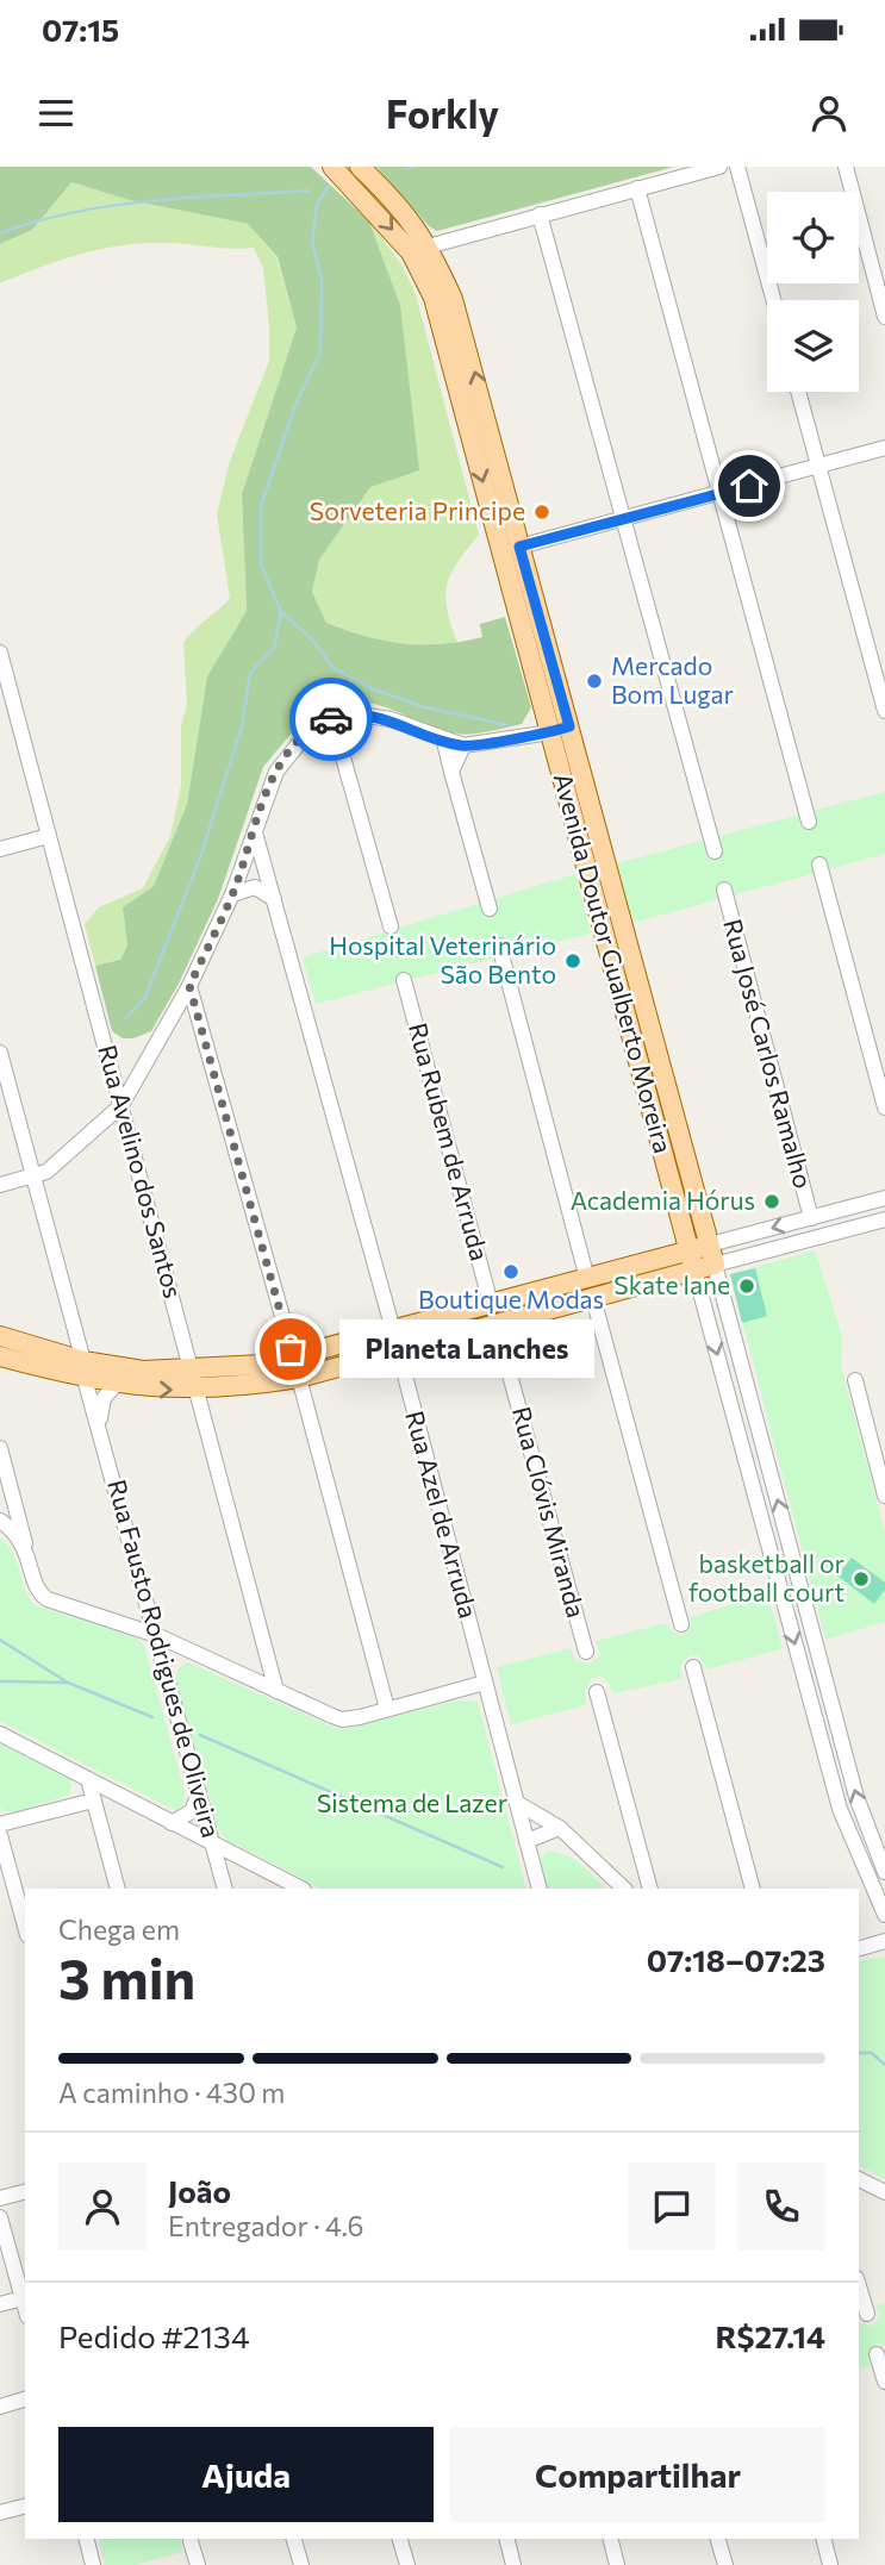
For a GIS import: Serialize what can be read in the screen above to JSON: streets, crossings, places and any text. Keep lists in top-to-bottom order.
{
  "streets": {
    "main road": ["Avenida Doutor Gualberto Moreira"],
    "street": [
      "Rua José Carlos Ramalho",
      "Rua Rubem de Arruda",
      "Rua Avelino dos Santos",
      "Rua Clóvis Miranda",
      "Rua Azel de Arruda",
      "Rua Fausto Rodrigues de Oliveira"
    ]
  },
  "crossings": [
    ["Rua Rubem de Arruda", "Rua Clóvis Miranda"]
  ],
  "parks": ["Sistema de Lazer"],
  "places": [
    "Sorveteria Principe",
    "Mercado Bom Lugar",
    "Hospital Veterinário São Bento",
    "Academia Hórus",
    "Boutique Modas",
    "Skate lane",
    "Planeta Lanches",
    "basketball or football court"
  ],
  "page": {
    "status": "07:15",
    "header": "Forkly",
    "bubble": "Planeta Lanches",
    "heading": ["3 min", "Chega em", "07:18–07:23"],
    "panel": [
      "João",
      "Entregador · 4.6",
      "Pedido #2134",
      "R$27.14"
    ],
    "bar": "A caminho · 430 m",
    "buttons": ["Ajuda", "Compartilhar"]
  }
}
